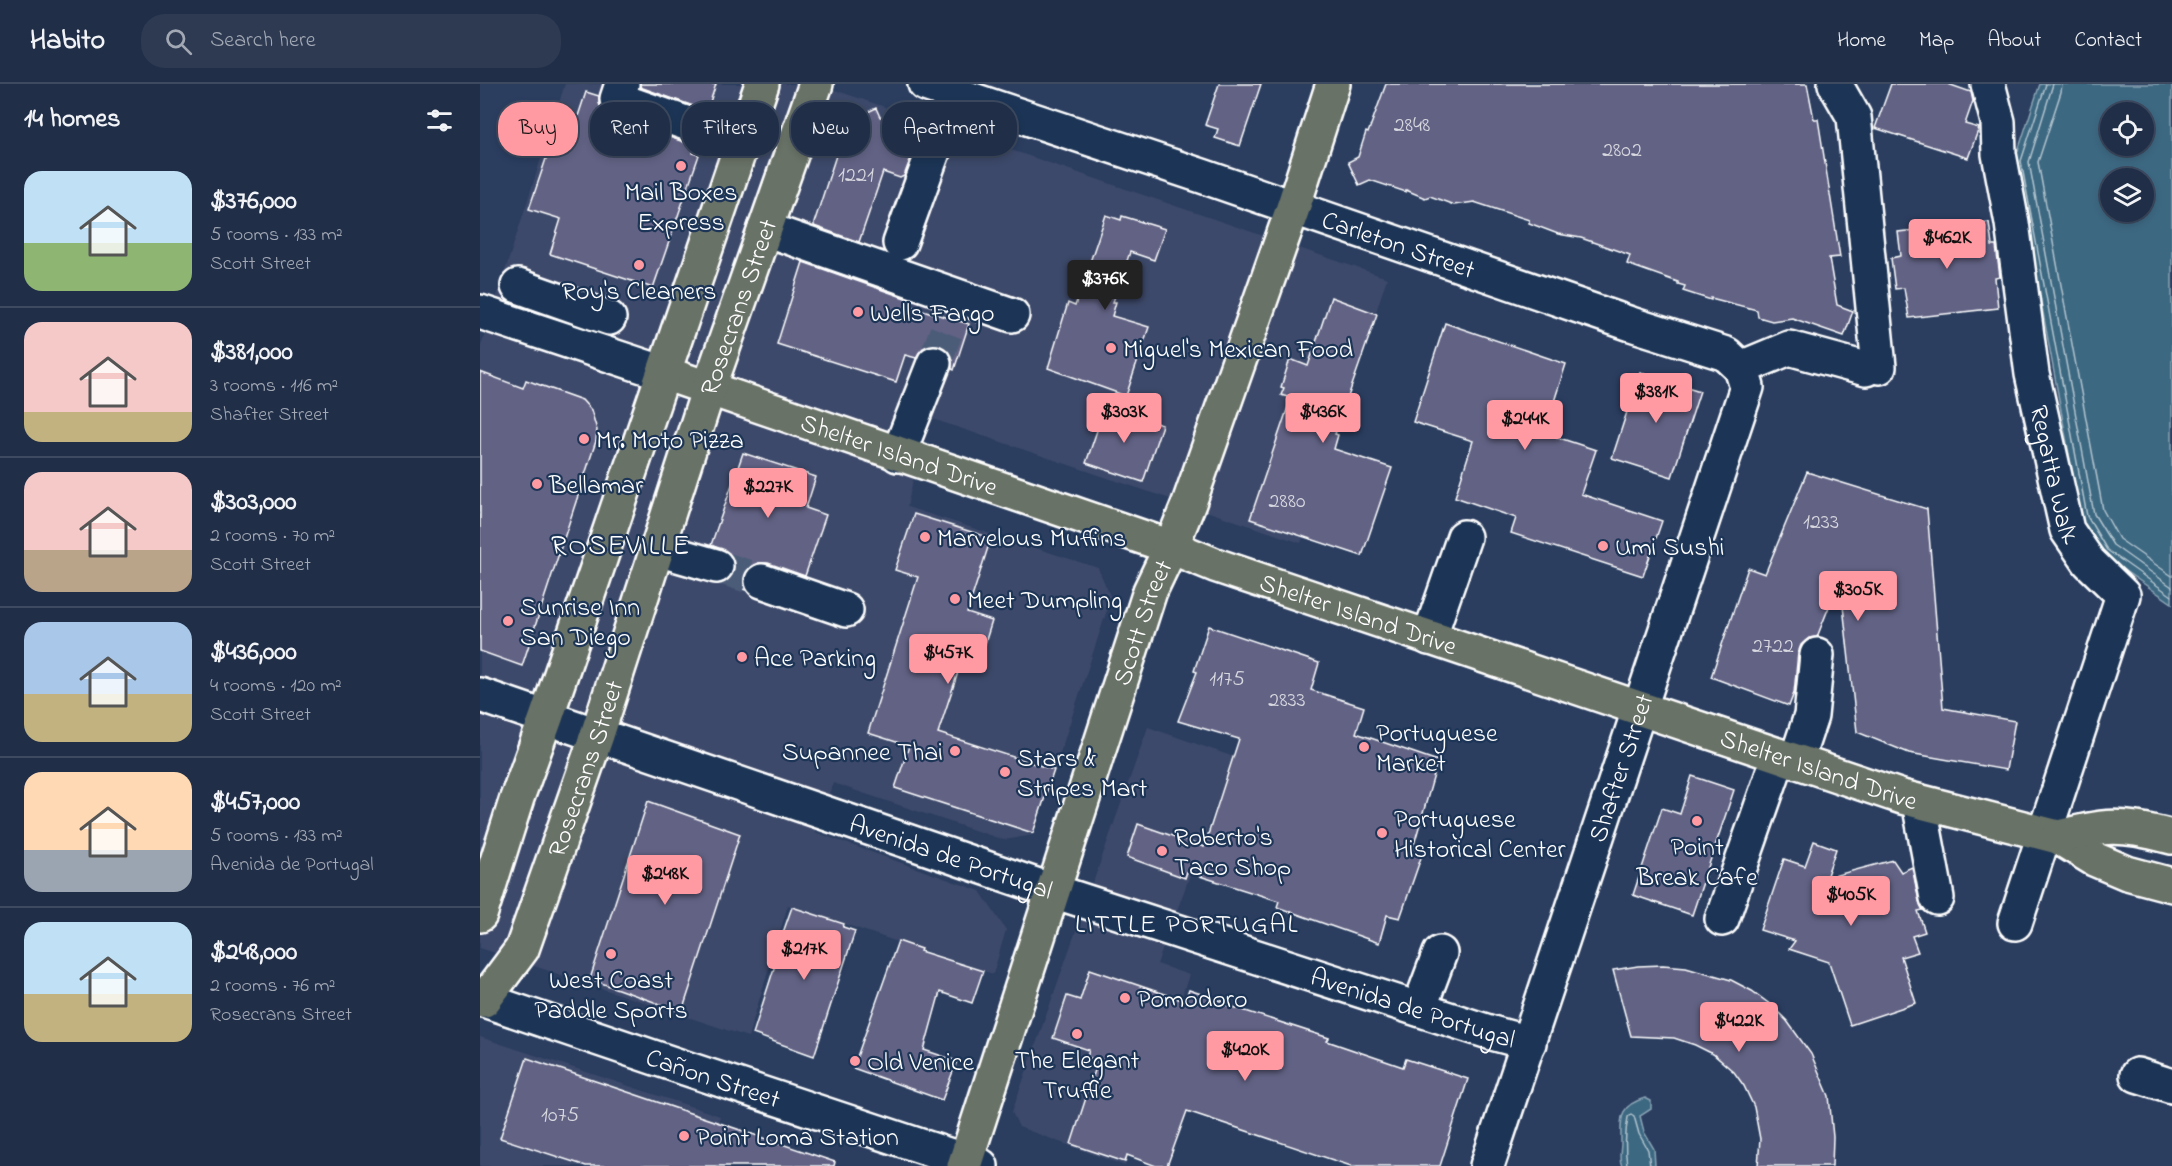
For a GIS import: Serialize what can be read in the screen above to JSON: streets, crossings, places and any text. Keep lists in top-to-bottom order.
{
  "streets": {
    "main road": ["Rosecrans Street", "Shelter Island Drive", "Scott Street"],
    "street": [
      "Carleton Street",
      "Regatta Walk",
      "Shafter Street",
      "Avenida de Portugal",
      "Cañon Street"
    ]
  },
  "crossings": [
    ["Carleton Street", "Scott Street"],
    ["Carleton Street", "Shafter Street"],
    ["Rosecrans Street", "Shelter Island Drive"],
    ["Rosecrans Street", "Avenida de Portugal"],
    ["Rosecrans Street", "Cañon Street"],
    ["Shelter Island Drive", "Regatta Walk"],
    ["Shelter Island Drive", "Scott Street"],
    ["Shelter Island Drive", "Shafter Street"],
    ["Scott Street", "Avenida de Portugal"],
    ["Scott Street", "Cañon Street"],
    ["Shafter Street", "Avenida de Portugal"]
  ],
  "districts": ["ROSEVILLE", "LITTLE PORTUGAL"],
  "places": [
    "Mail Boxes Express",
    "Roy's Cleaners",
    "Wells Fargo",
    "Miguel's Mexican Food",
    "Mr. Moto Pizza",
    "Bellamar",
    "Marvelous Muffins",
    "Umi Sushi",
    "Meet Dumpling",
    "Sunrise Inn San Diego",
    "Ace Parking",
    "Portuguese Market",
    "Supannee Thai",
    "Stars & Stripes Mart",
    "Point Break Cafe",
    "Portuguese Historical Center",
    "Roberto's Taco Shop",
    "West Coast Paddle Sports",
    "Pomodoro",
    "The Elegant Truffle",
    "Old Venice",
    "Point Loma Station"
  ],
  "house_numbers": [
    "2848",
    "2802",
    "1221",
    "2880",
    "1233",
    "2722",
    "1175",
    "2833",
    "1075"
  ],
  "page": {
    "header": "Habito",
    "search": "Search here",
    "nav": [
      "Home",
      "Map",
      "About",
      "Contact"
    ],
    "heading": "14 homes",
    "chip": [
      "Buy",
      "Rent",
      "Filters",
      "New",
      "Apartment"
    ],
    "list": [
      {
        "name": "$376,000",
        "note": "5 rooms · 133 m² · Scott Street"
      },
      {
        "name": "$381,000",
        "note": "3 rooms · 116 m² · Shafter Street"
      },
      {
        "name": "$303,000",
        "note": "2 rooms · 70 m² · Scott Street"
      },
      {
        "name": "$436,000",
        "note": "4 rooms · 120 m² · Scott Street"
      },
      {
        "name": "$457,000",
        "note": "5 rooms · 133 m² · Avenida de Portugal"
      },
      {
        "name": "$248,000",
        "note": "2 rooms · 76 m² · Rosecrans Street"
      }
    ],
    "price": [
      "$462K",
      "$376K",
      "$381K",
      "$303K",
      "$436K",
      "$244K",
      "$227K",
      "$305K",
      "$457K",
      "$248K",
      "$405K",
      "$217K",
      "$422K",
      "$420K"
    ]
  }
}
